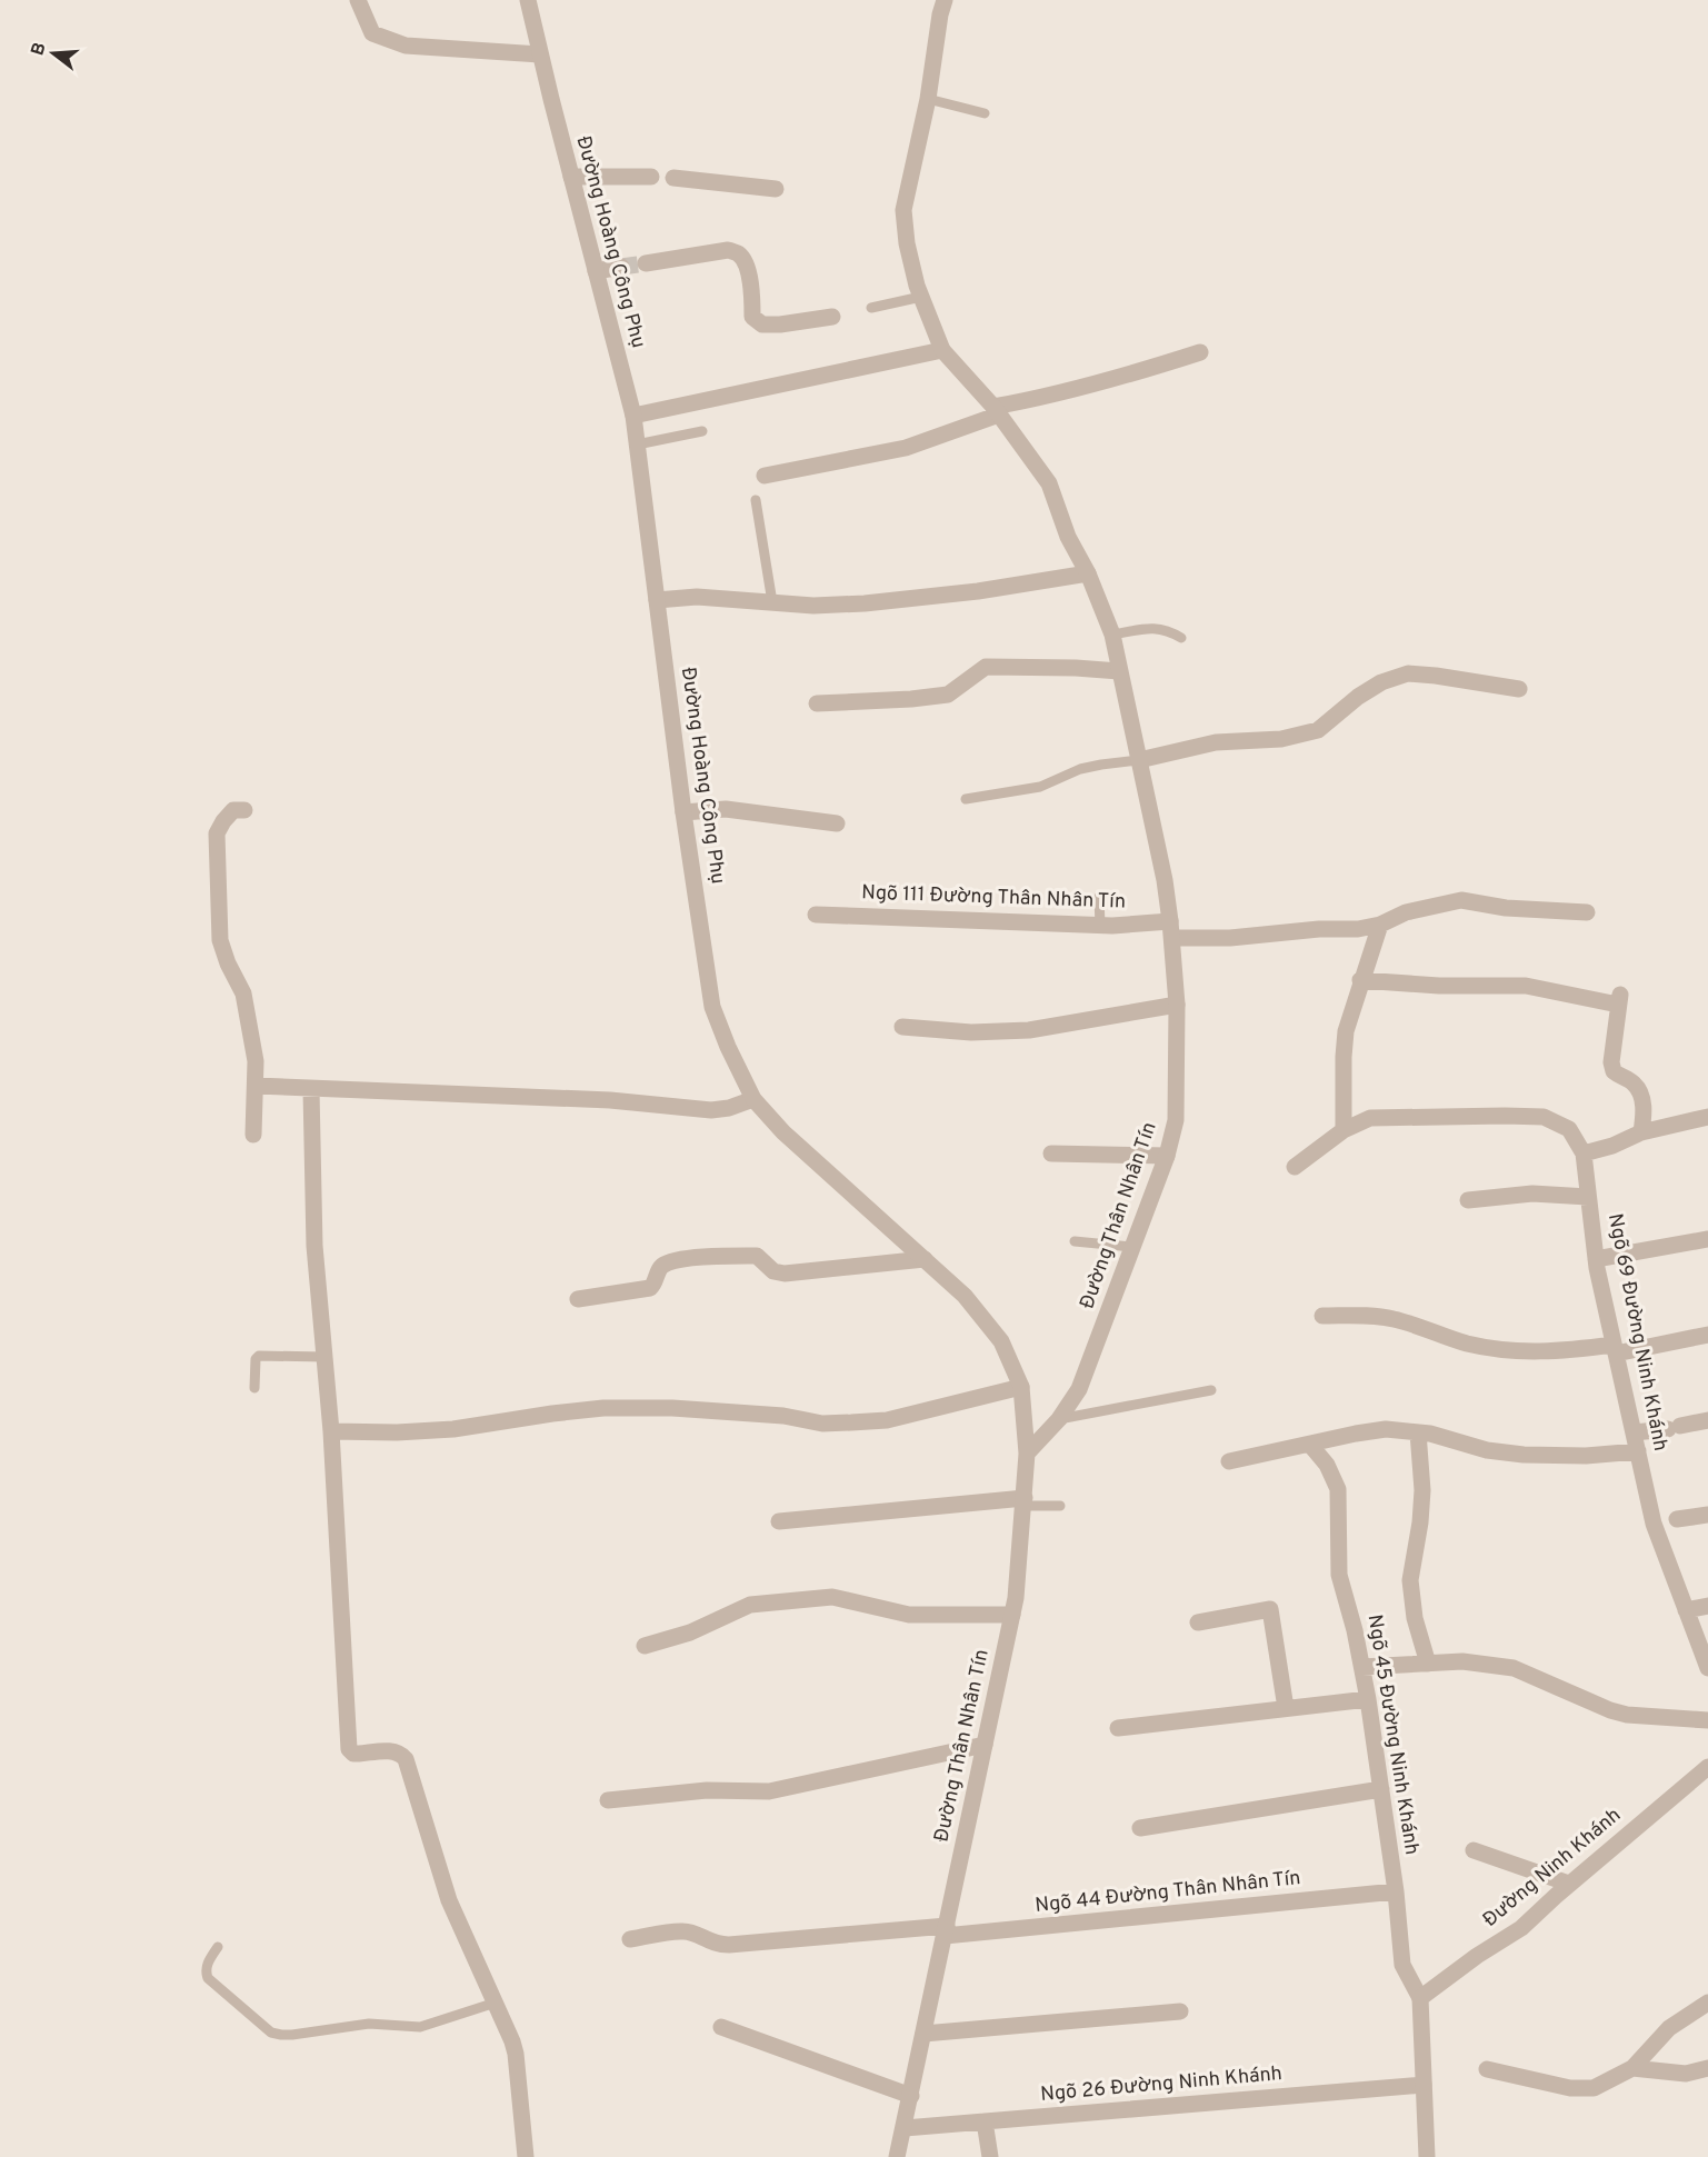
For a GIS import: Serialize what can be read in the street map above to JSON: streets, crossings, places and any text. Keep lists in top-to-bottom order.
{
  "streets": {
    "street": [
      "Đường Hoàng Công Phụ",
      "Ngõ 111 Đường Thân Nhân Tín",
      "Đường Thân Nhân Tín",
      "Ngõ 69 Đường Ninh Khánh",
      "Ngõ 45 Đường Ninh Khánh",
      "Đường Ninh Khánh",
      "Ngõ 44 Đường Thân Nhân Tín",
      "Ngõ 26 Đường Ninh Khánh"
    ]
  },
  "crossings": [
    ["Đường Hoàng Công Phụ", "Đường Thân Nhân Tín"],
    ["Ngõ 111 Đường Thân Nhân Tín", "Đường Thân Nhân Tín"],
    ["Đường Thân Nhân Tín", "Ngõ 44 Đường Thân Nhân Tín"],
    ["Đường Thân Nhân Tín", "Ngõ 26 Đường Ninh Khánh"],
    ["Ngõ 45 Đường Ninh Khánh", "Đường Ninh Khánh"],
    ["Ngõ 45 Đường Ninh Khánh", "Ngõ 44 Đường Thân Nhân Tín"]
  ],
  "north": "left"
}
